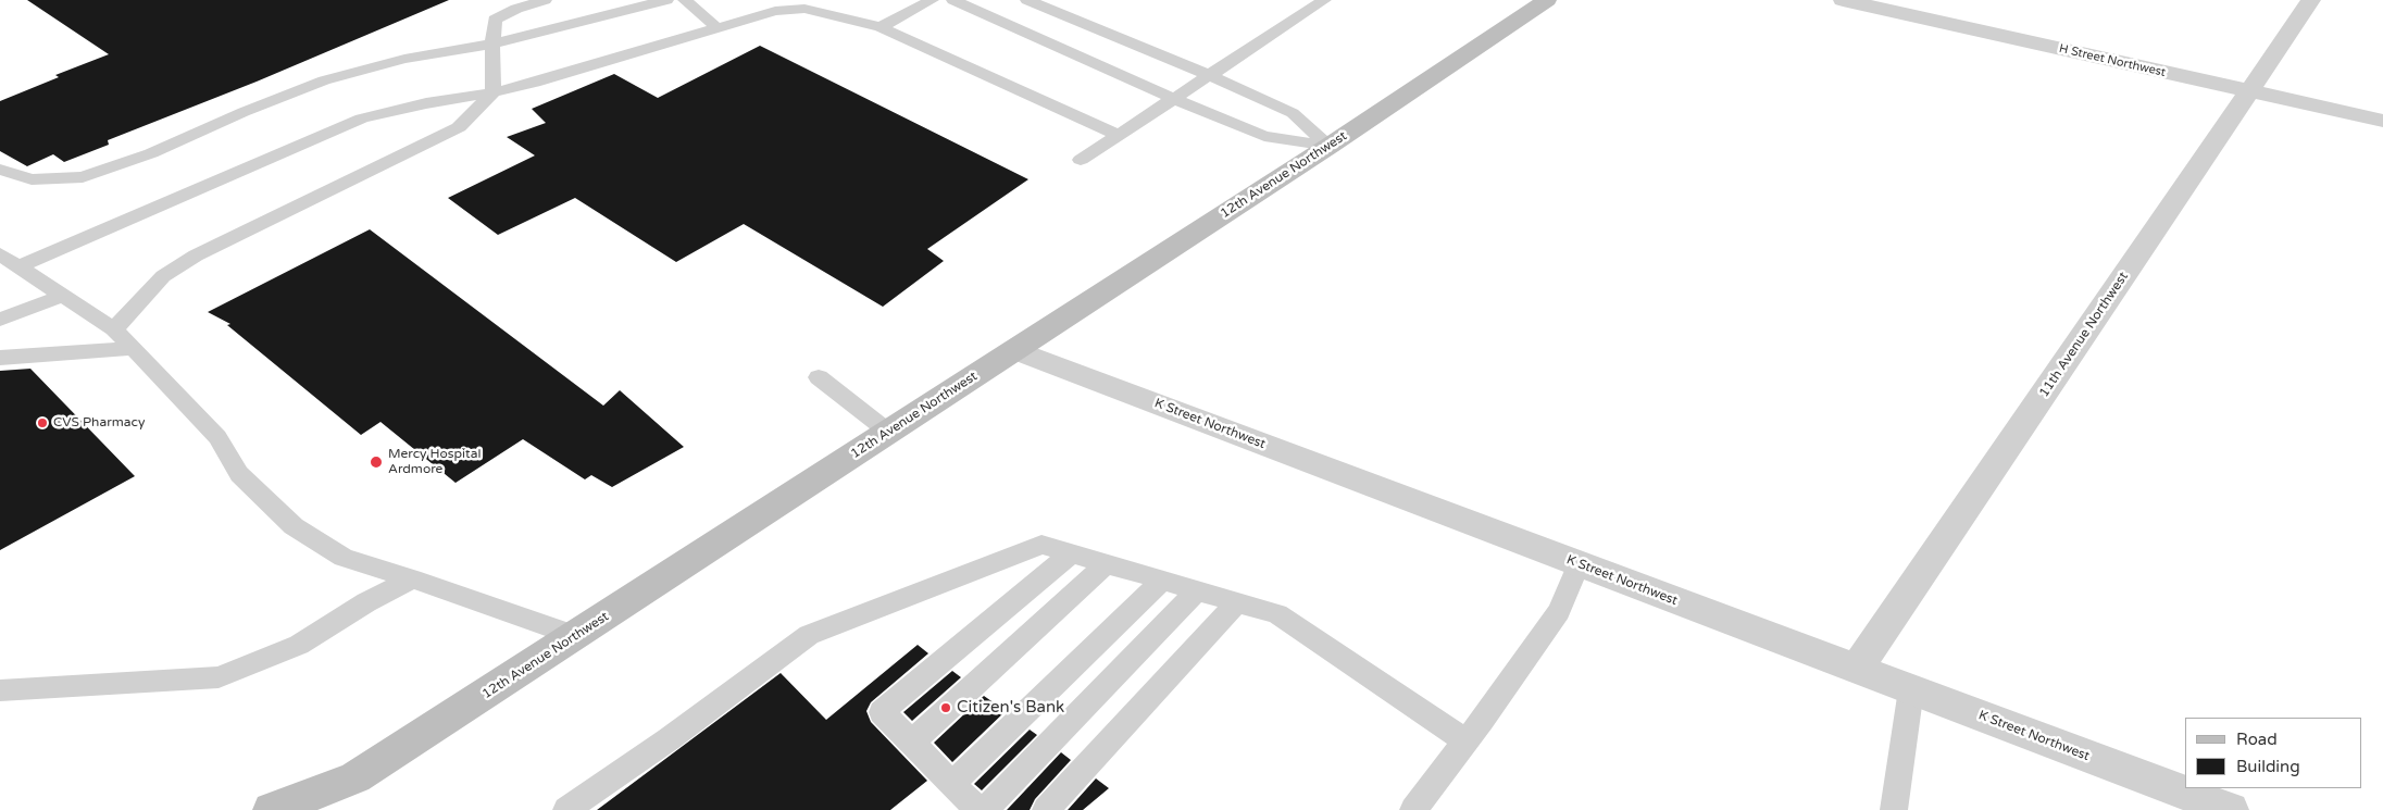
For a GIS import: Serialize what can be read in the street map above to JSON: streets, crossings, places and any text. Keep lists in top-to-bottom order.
{
  "streets": {
    "street": [
      "H Street Northwest",
      "12th Avenue Northwest",
      "11th Avenue Northwest",
      "K Street Northwest"
    ]
  },
  "crossings": [
    ["H Street Northwest", "11th Avenue Northwest"],
    ["12th Avenue Northwest", "K Street Northwest"],
    ["11th Avenue Northwest", "K Street Northwest"]
  ],
  "places": ["CVS Pharmacy", "Mercy Hospital Ardmore", "Citizen's Bank"],
  "legend": ["Road", "Building"]
}
